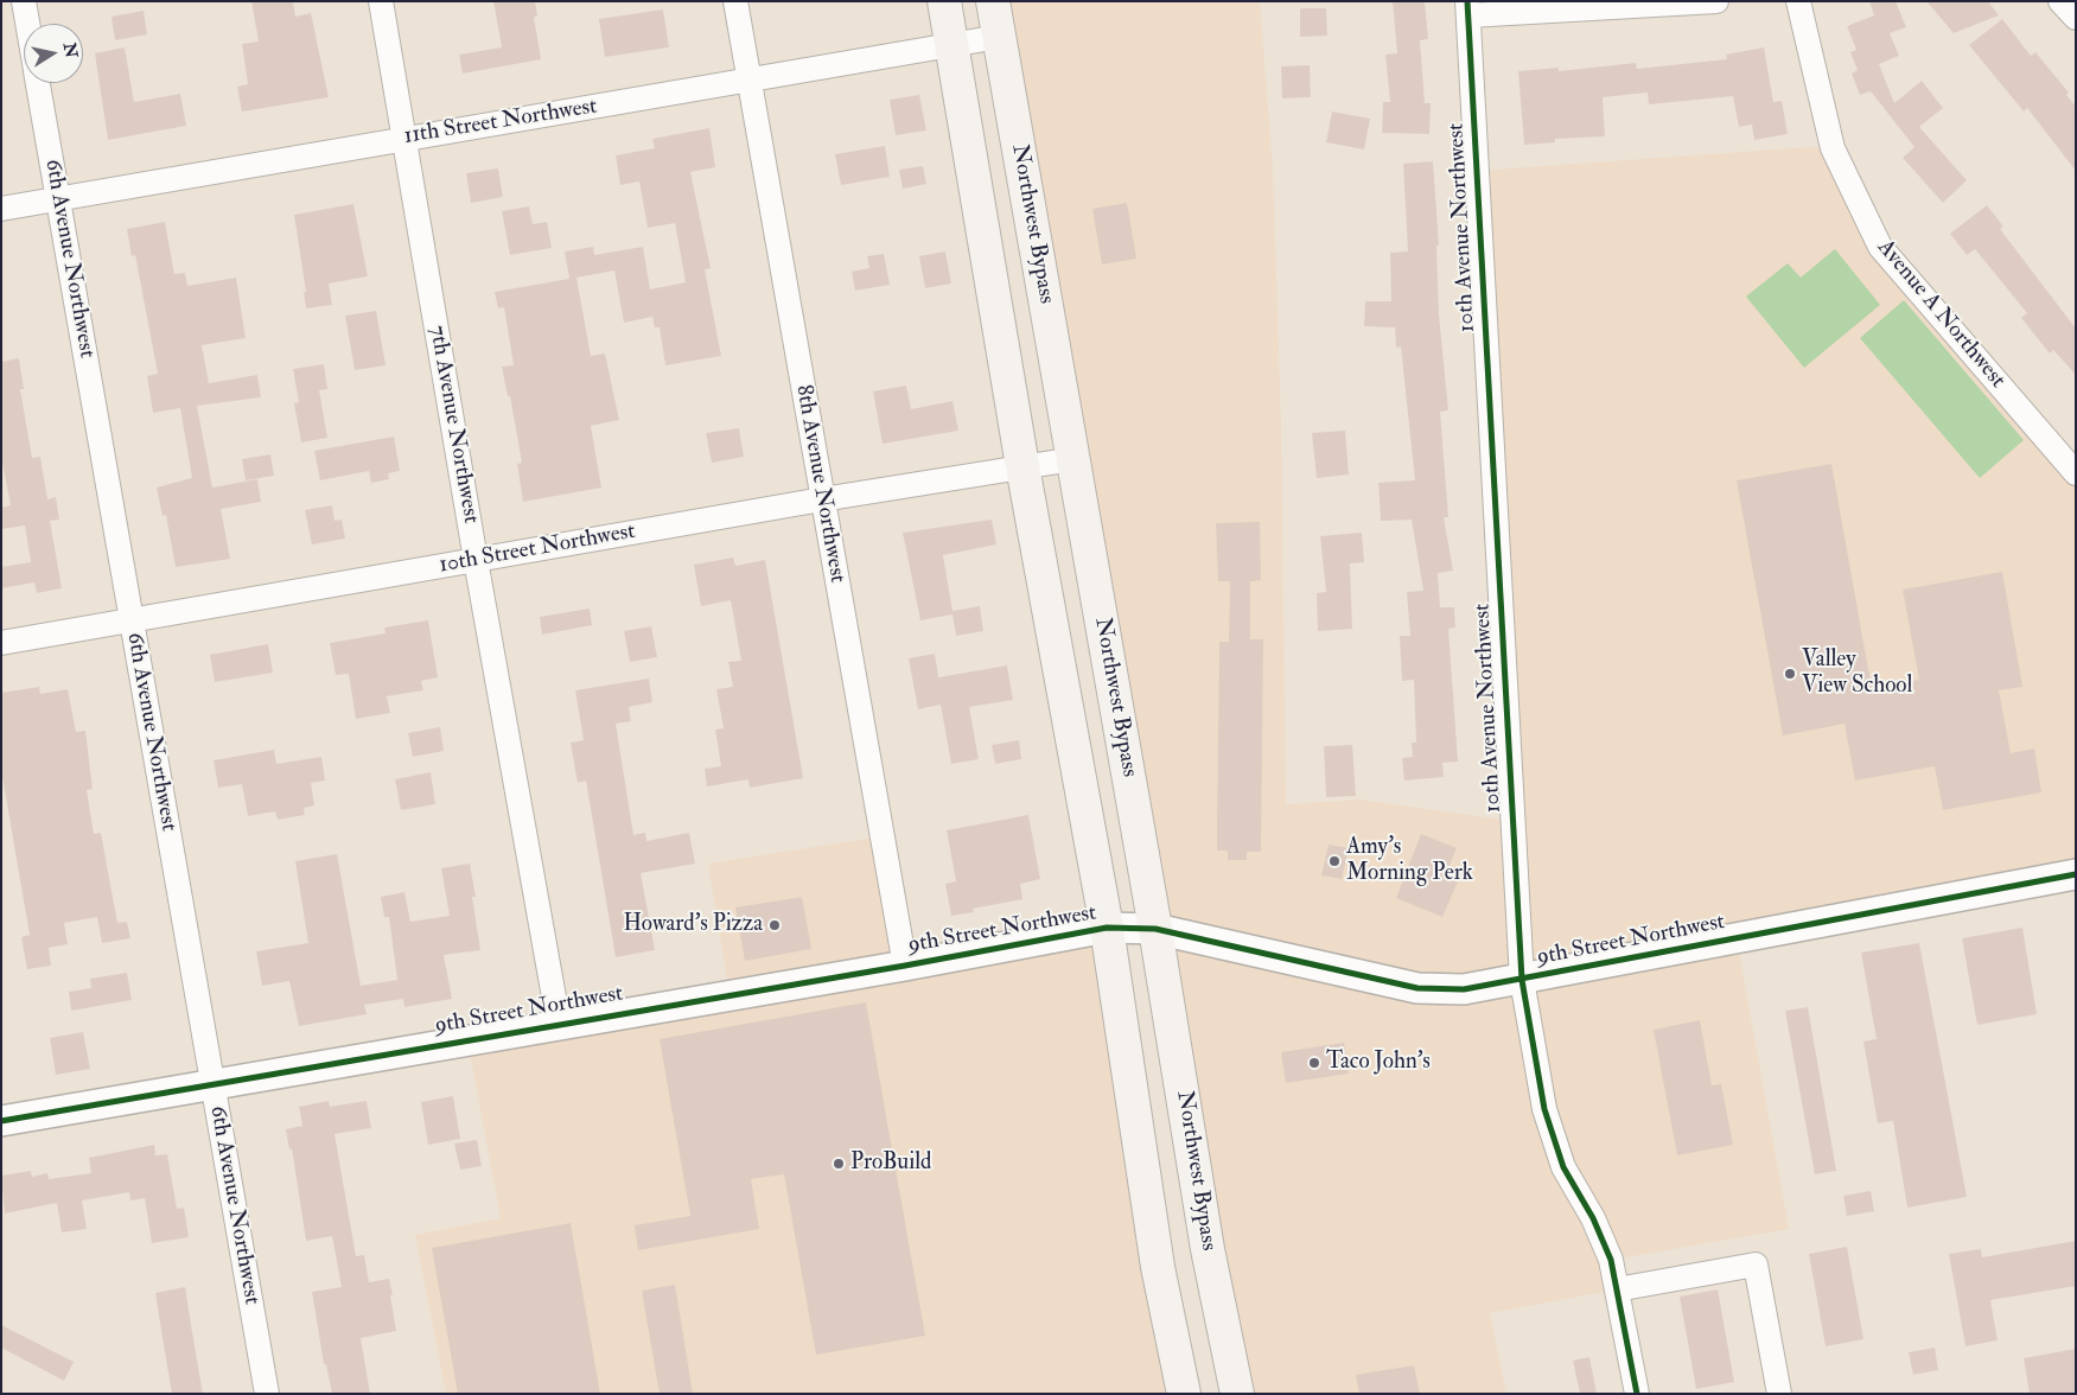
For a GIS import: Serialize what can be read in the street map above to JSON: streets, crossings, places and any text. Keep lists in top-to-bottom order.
{
  "streets": {
    "main road": ["Northwest Bypass"],
    "street": [
      "11th Street Northwest",
      "10th Avenue Northwest",
      "6th Avenue Northwest",
      "Avenue A Northwest",
      "7th Avenue Northwest",
      "8th Avenue Northwest",
      "10th Street Northwest",
      "9th Street Northwest"
    ]
  },
  "crossings": [
    ["11th Street Northwest", "Northwest Bypass"],
    ["11th Street Northwest", "6th Avenue Northwest"],
    ["11th Street Northwest", "7th Avenue Northwest"],
    ["11th Street Northwest", "8th Avenue Northwest"],
    ["Northwest Bypass", "10th Street Northwest"],
    ["Northwest Bypass", "9th Street Northwest"],
    ["10th Avenue Northwest", "9th Street Northwest"],
    ["6th Avenue Northwest", "10th Street Northwest"],
    ["6th Avenue Northwest", "9th Street Northwest"],
    ["7th Avenue Northwest", "10th Street Northwest"],
    ["7th Avenue Northwest", "9th Street Northwest"],
    ["8th Avenue Northwest", "10th Street Northwest"],
    ["8th Avenue Northwest", "9th Street Northwest"]
  ],
  "places": [
    "Valley View School",
    "Amy's Morning Perk",
    "Howard's Pizza",
    "Taco John's",
    "ProBuild"
  ],
  "north": "right"
}
